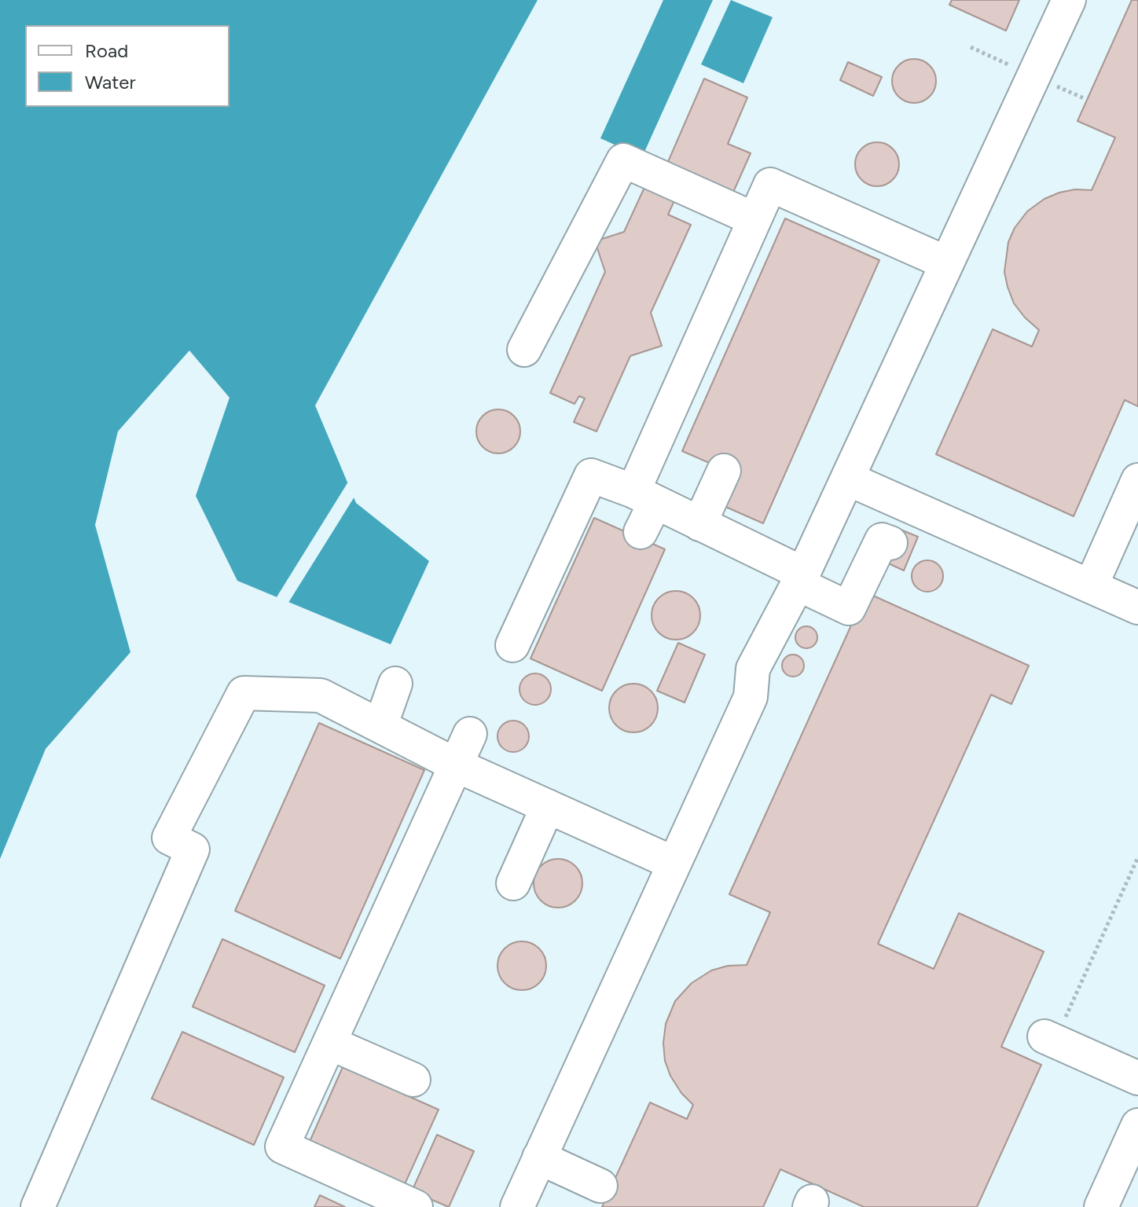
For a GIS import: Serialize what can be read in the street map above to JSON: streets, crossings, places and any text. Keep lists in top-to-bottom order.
{
  "legend": ["Road", "Water"]
}
